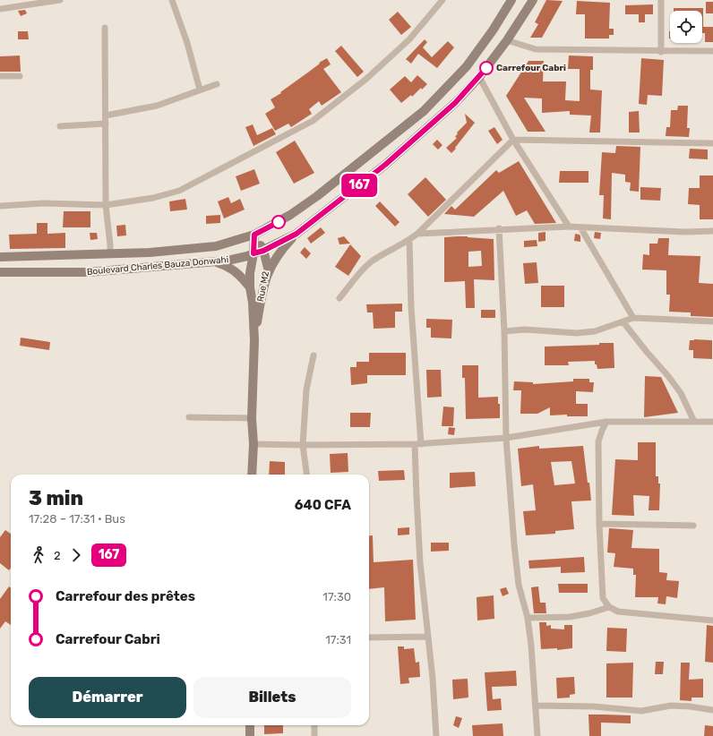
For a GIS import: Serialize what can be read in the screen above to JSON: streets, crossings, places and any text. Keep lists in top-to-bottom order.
{
  "streets": {
    "main road": ["Boulevard Charles Bauza Donwahi", "Rue M2"]
  },
  "crossings": [
    ["Boulevard Charles Bauza Donwahi", "Rue M2"]
  ],
  "places": ["Carrefour Cabri"],
  "lines": ["bus line 167"],
  "page": {
    "on_map": "167",
    "heading": ["3 min", "17:28 – 17:31 · Bus", "640 CFA"],
    "legs": ["2", "167"],
    "list": [
      {
        "name": "Carrefour des prêtes",
        "value": "17:30"
      },
      {
        "name": "Carrefour Cabri",
        "value": "17:31"
      }
    ],
    "buttons": ["Démarrer", "Billets"]
  }
}
